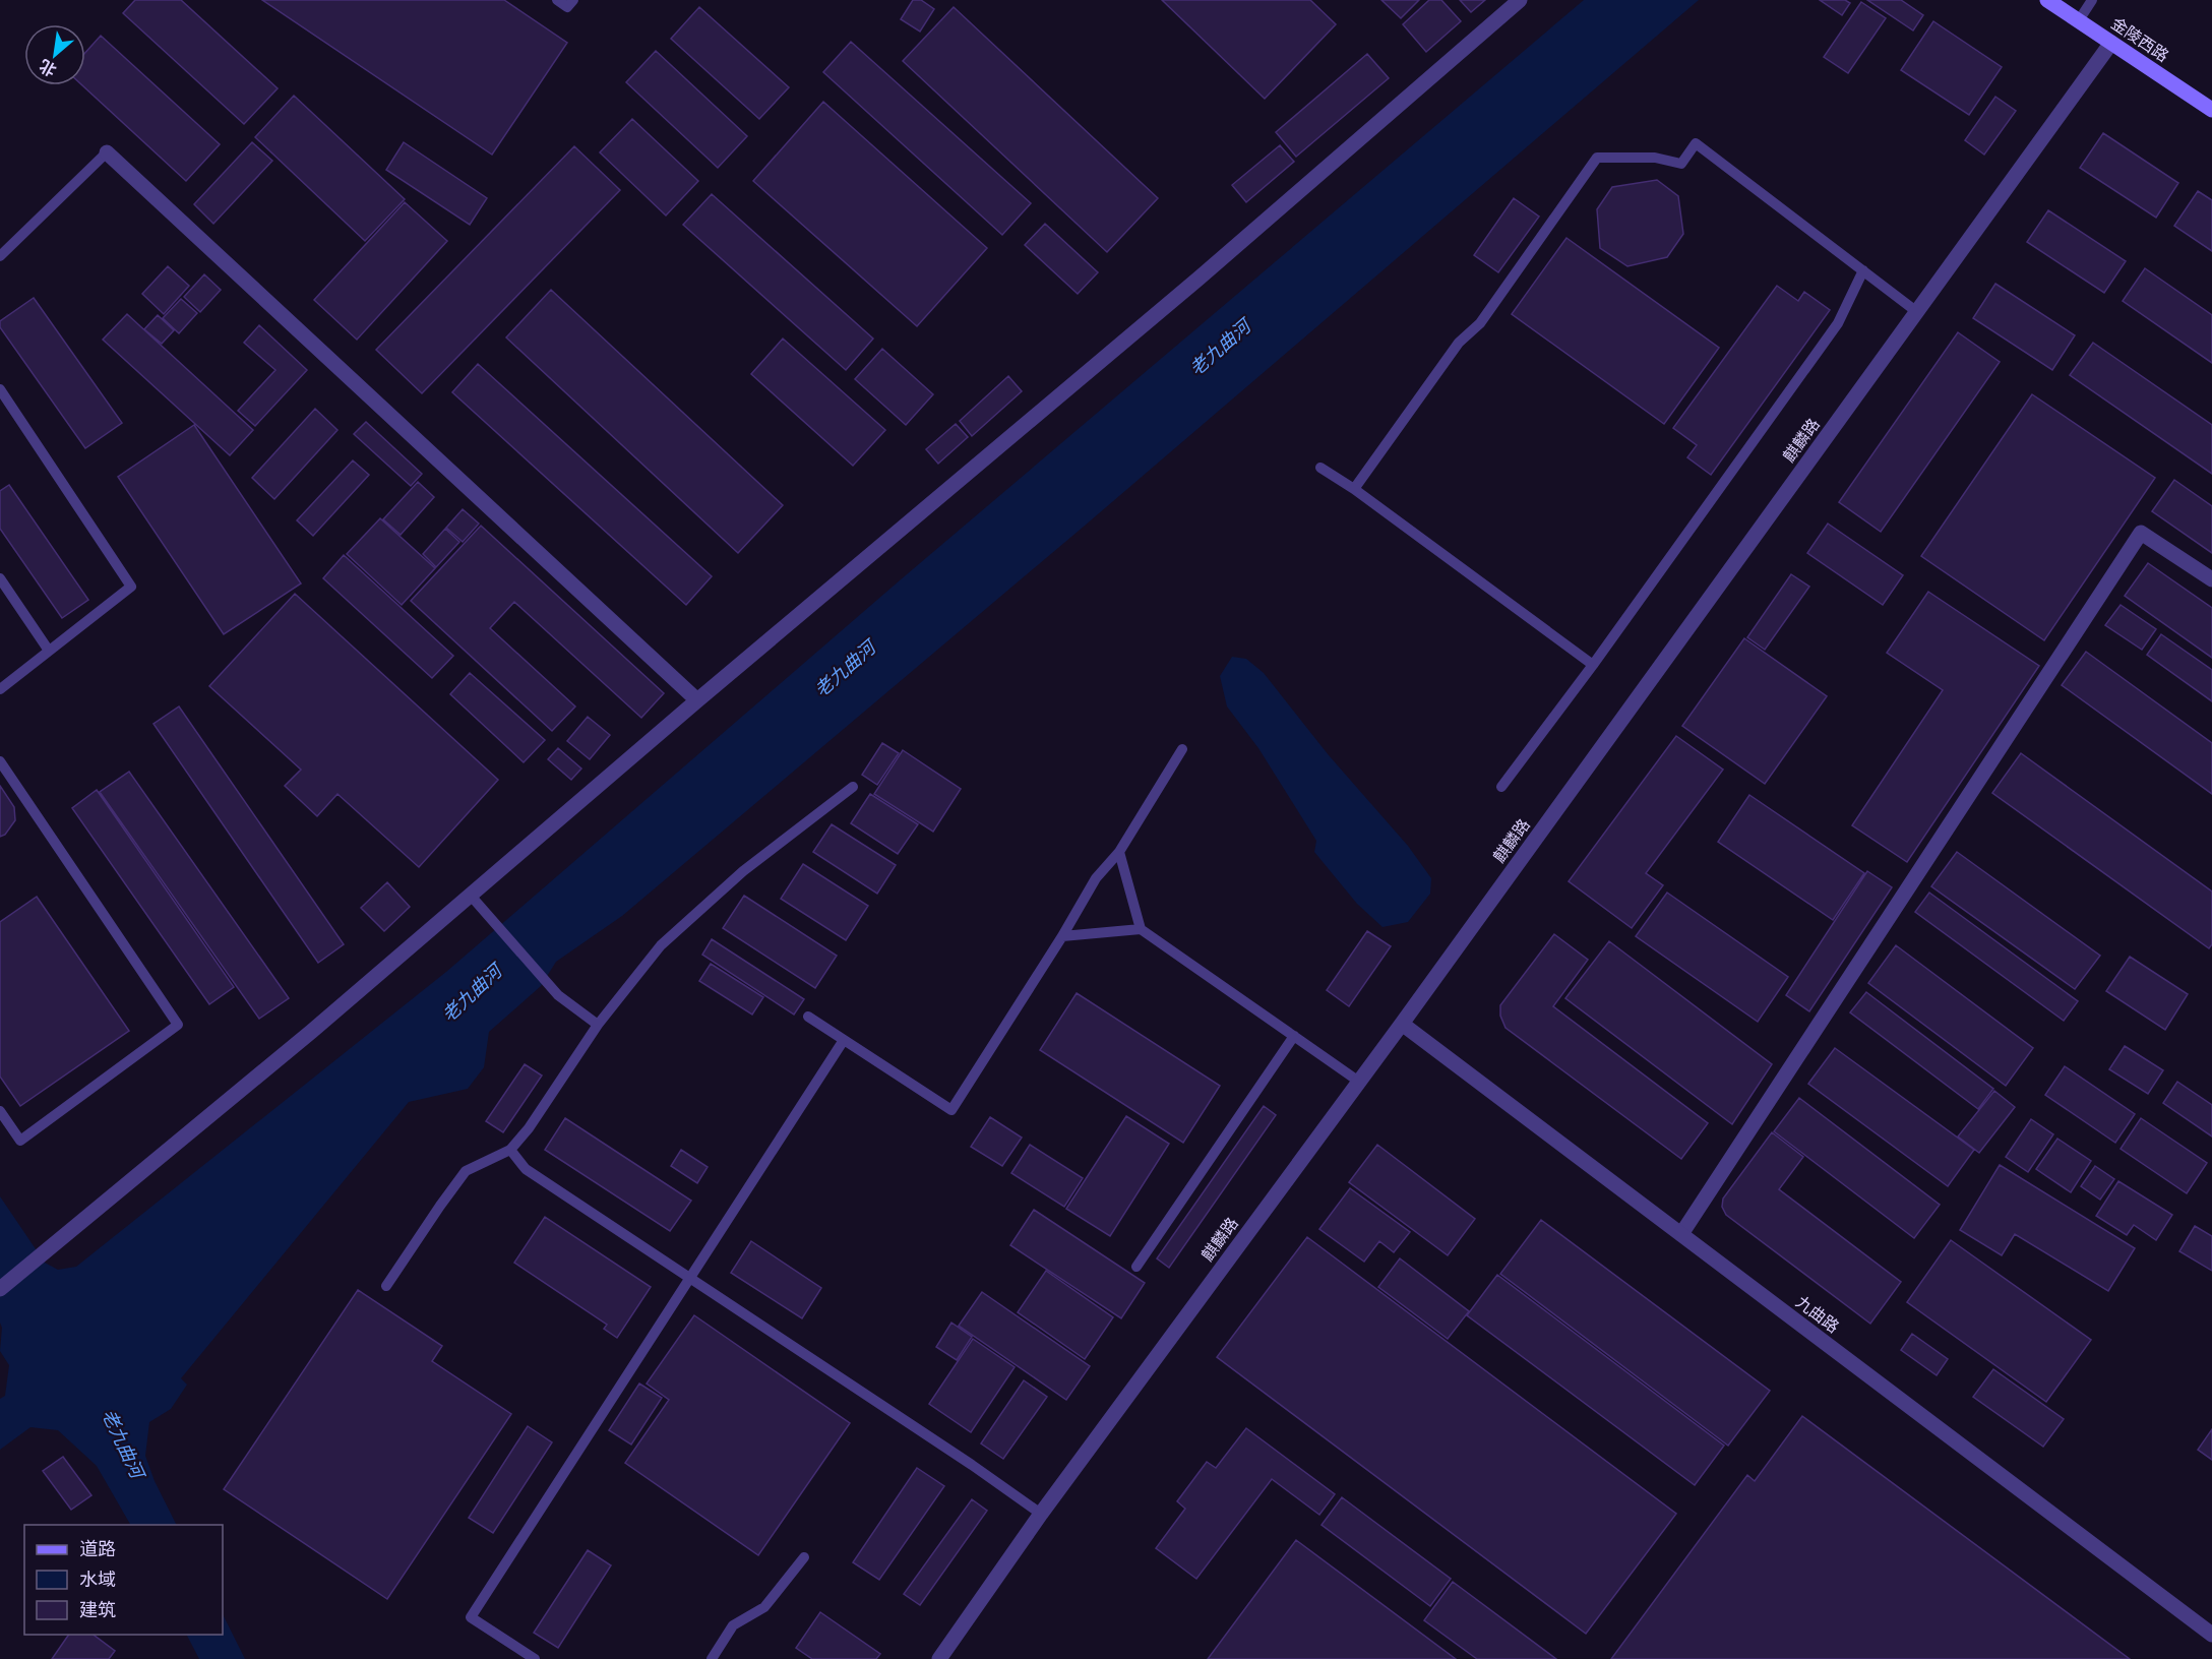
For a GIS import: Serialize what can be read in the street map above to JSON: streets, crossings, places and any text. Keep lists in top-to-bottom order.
{
  "streets": {
    "main road": ["金陵西路"],
    "street": ["麒麟路", "九曲路"]
  },
  "crossings": [
    ["金陵西路", "麒麟路"],
    ["麒麟路", "九曲路"]
  ],
  "water": ["老九曲河"],
  "legend": ["道路", "水域", "建筑"],
  "north": "bottom left"
}
